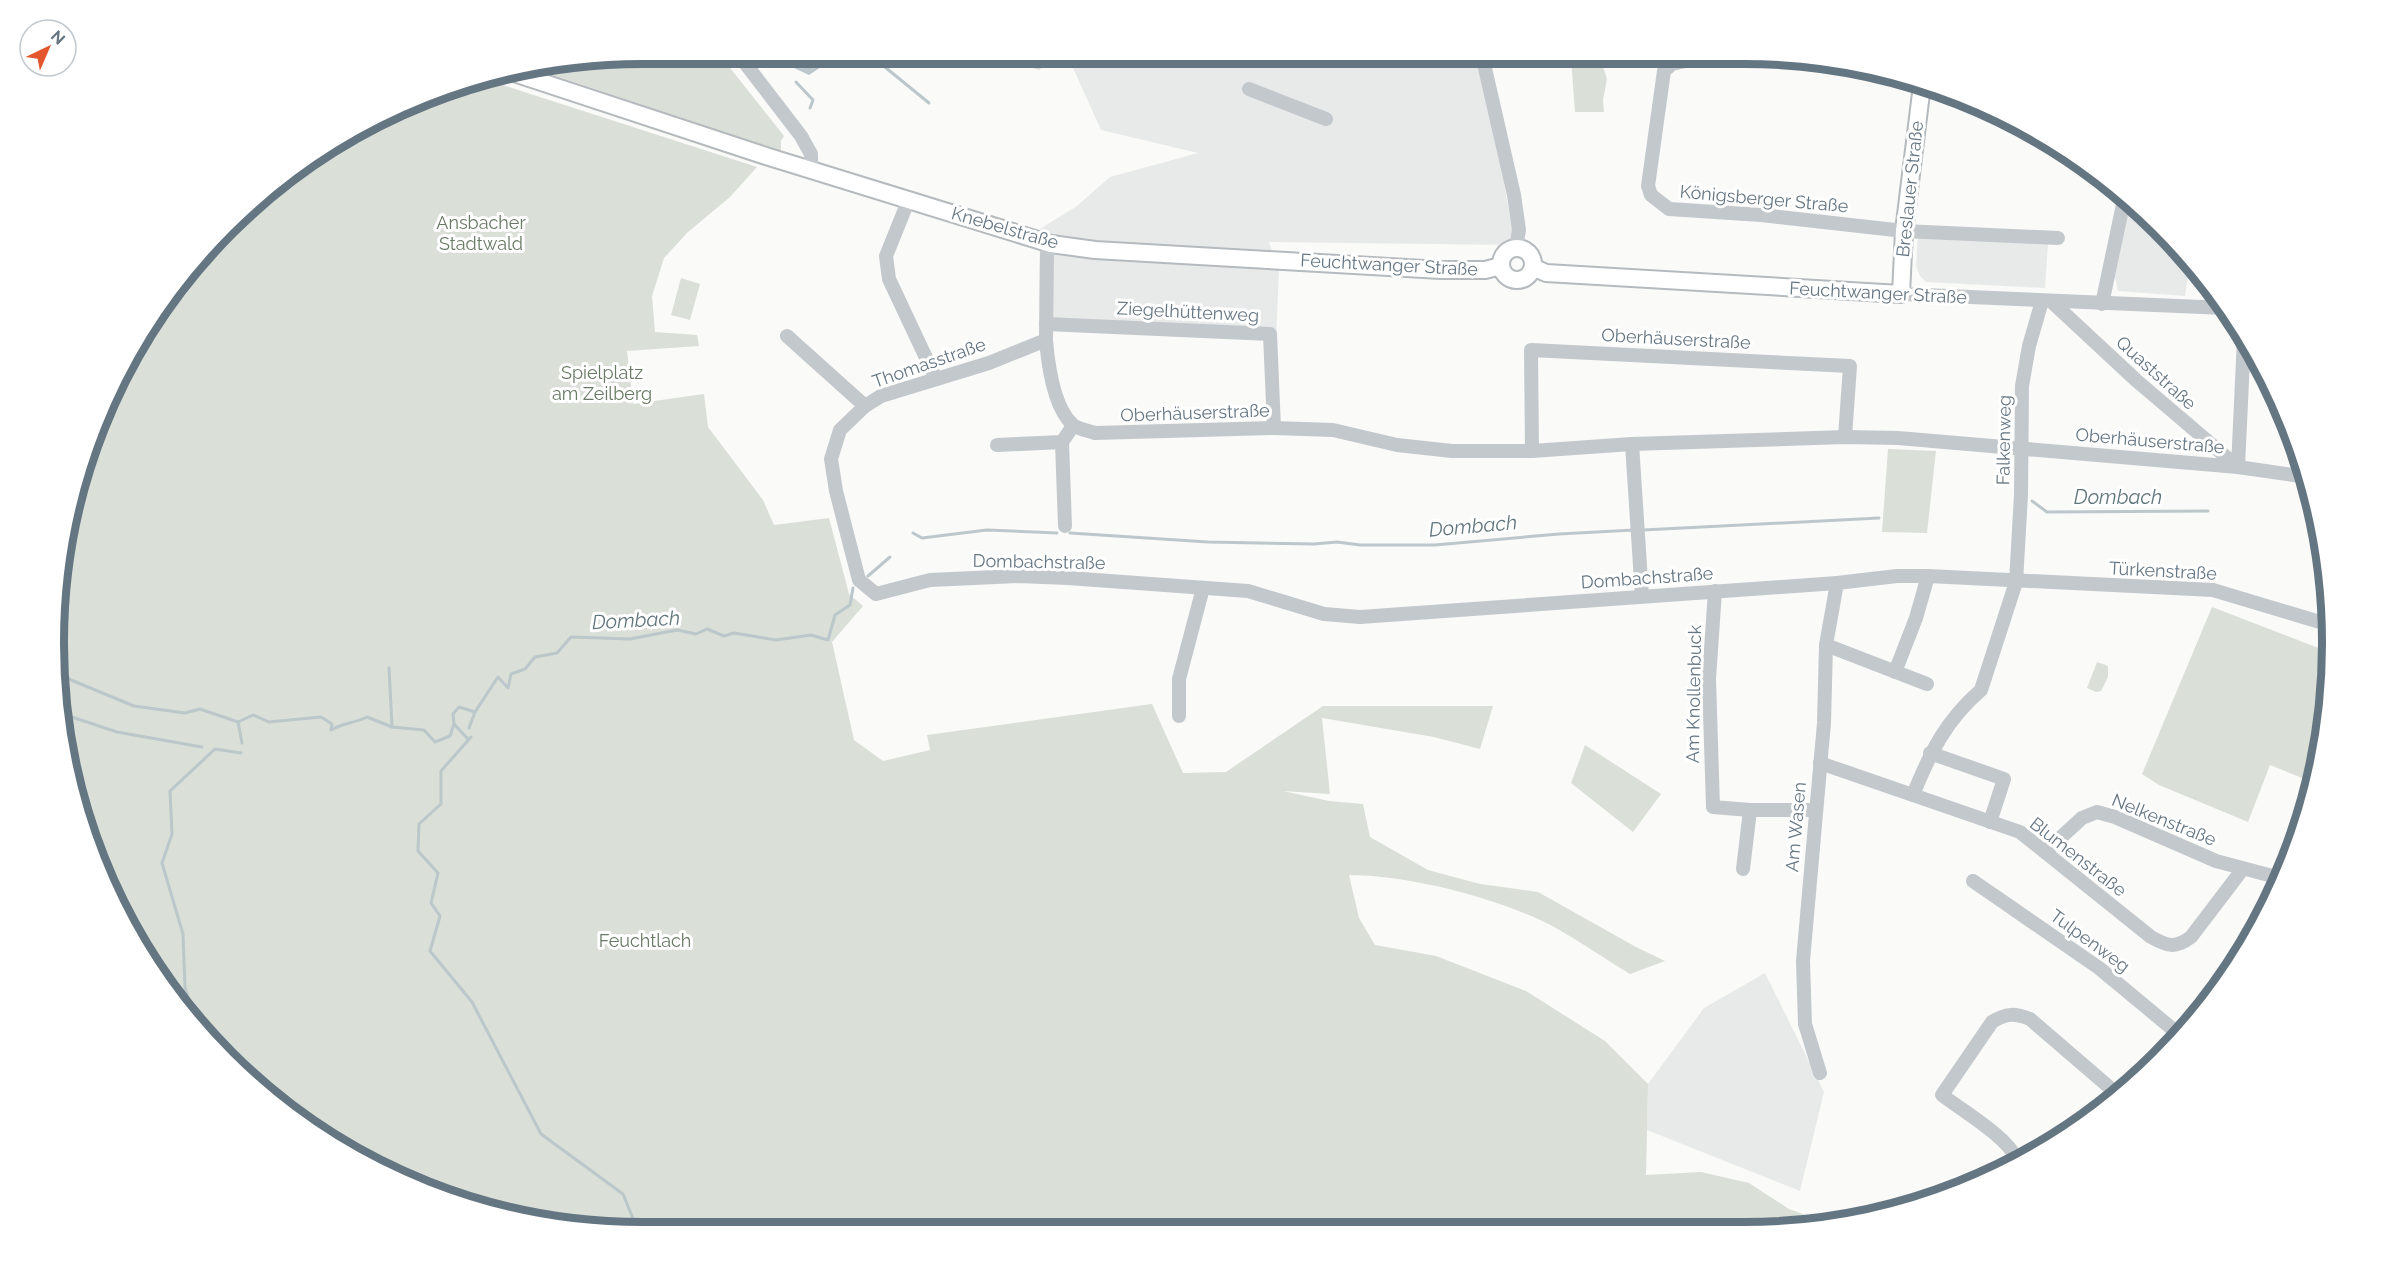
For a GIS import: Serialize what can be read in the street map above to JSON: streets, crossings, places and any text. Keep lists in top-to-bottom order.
{
  "streets": {
    "main road": ["Breslauer Straße", "Knebelstraße", "Feuchtwanger Straße"],
    "street": [
      "Königsberger Straße",
      "Ziegelhüttenweg",
      "Oberhäuserstraße",
      "Thomasstraße",
      "Quaststraße",
      "Falkenweg",
      "Dombachstraße",
      "Türkenstraße",
      "Am Knollenbuck",
      "Nelkenstraße",
      "Am Wasen",
      "Blumenstraße",
      "Tulpenweg"
    ]
  },
  "crossings": [
    ["Breslauer Straße", "Königsberger Straße"],
    ["Breslauer Straße", "Feuchtwanger Straße"],
    ["Knebelstraße", "Feuchtwanger Straße"],
    ["Feuchtwanger Straße", "Quaststraße"],
    ["Feuchtwanger Straße", "Falkenweg"],
    ["Ziegelhüttenweg", "Oberhäuserstraße"],
    ["Oberhäuserstraße", "Quaststraße"],
    ["Oberhäuserstraße", "Falkenweg"],
    ["Thomasstraße", "Dombachstraße"],
    ["Quaststraße", "Falkenweg"],
    ["Falkenweg", "Dombachstraße"],
    ["Falkenweg", "Blumenstraße"],
    ["Dombachstraße", "Türkenstraße"],
    ["Dombachstraße", "Am Knollenbuck"],
    ["Dombachstraße", "Am Wasen"],
    ["Nelkenstraße", "Blumenstraße"],
    ["Am Wasen", "Blumenstraße"]
  ],
  "water": ["Dombach"],
  "parks": ["Ansbacher Stadtwald", "Spielplatz am Zeilberg", "Feuchtlach"],
  "north": "top right"
}
